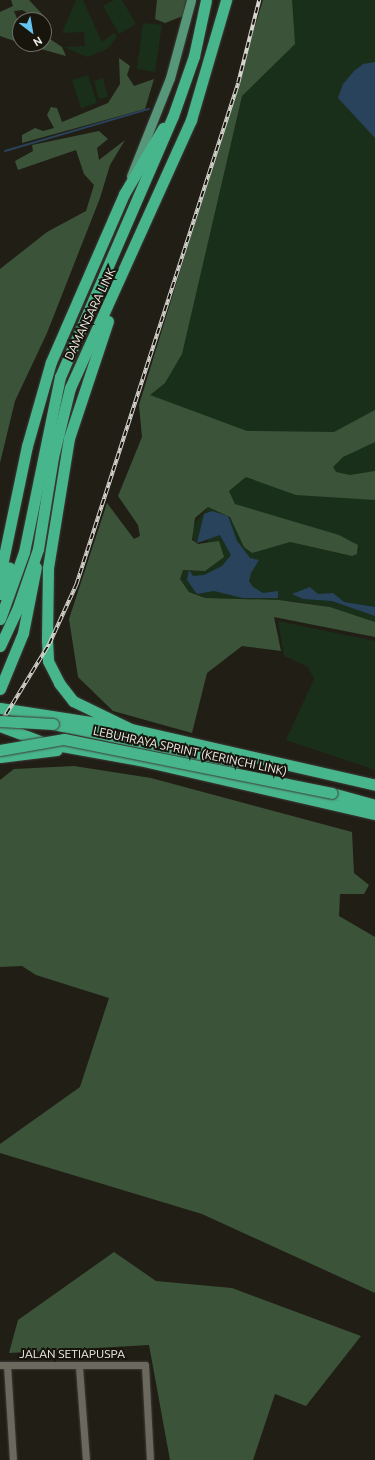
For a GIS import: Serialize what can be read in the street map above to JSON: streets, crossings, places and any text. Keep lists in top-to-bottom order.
{
  "streets": {
    "highway": ["DAMANSARA LINK", "LEBUHRAYA SPRINT (KERINCHI LINK)"],
    "street": ["JALAN SETIAPUSPA"]
  },
  "north": "bottom right"
}
